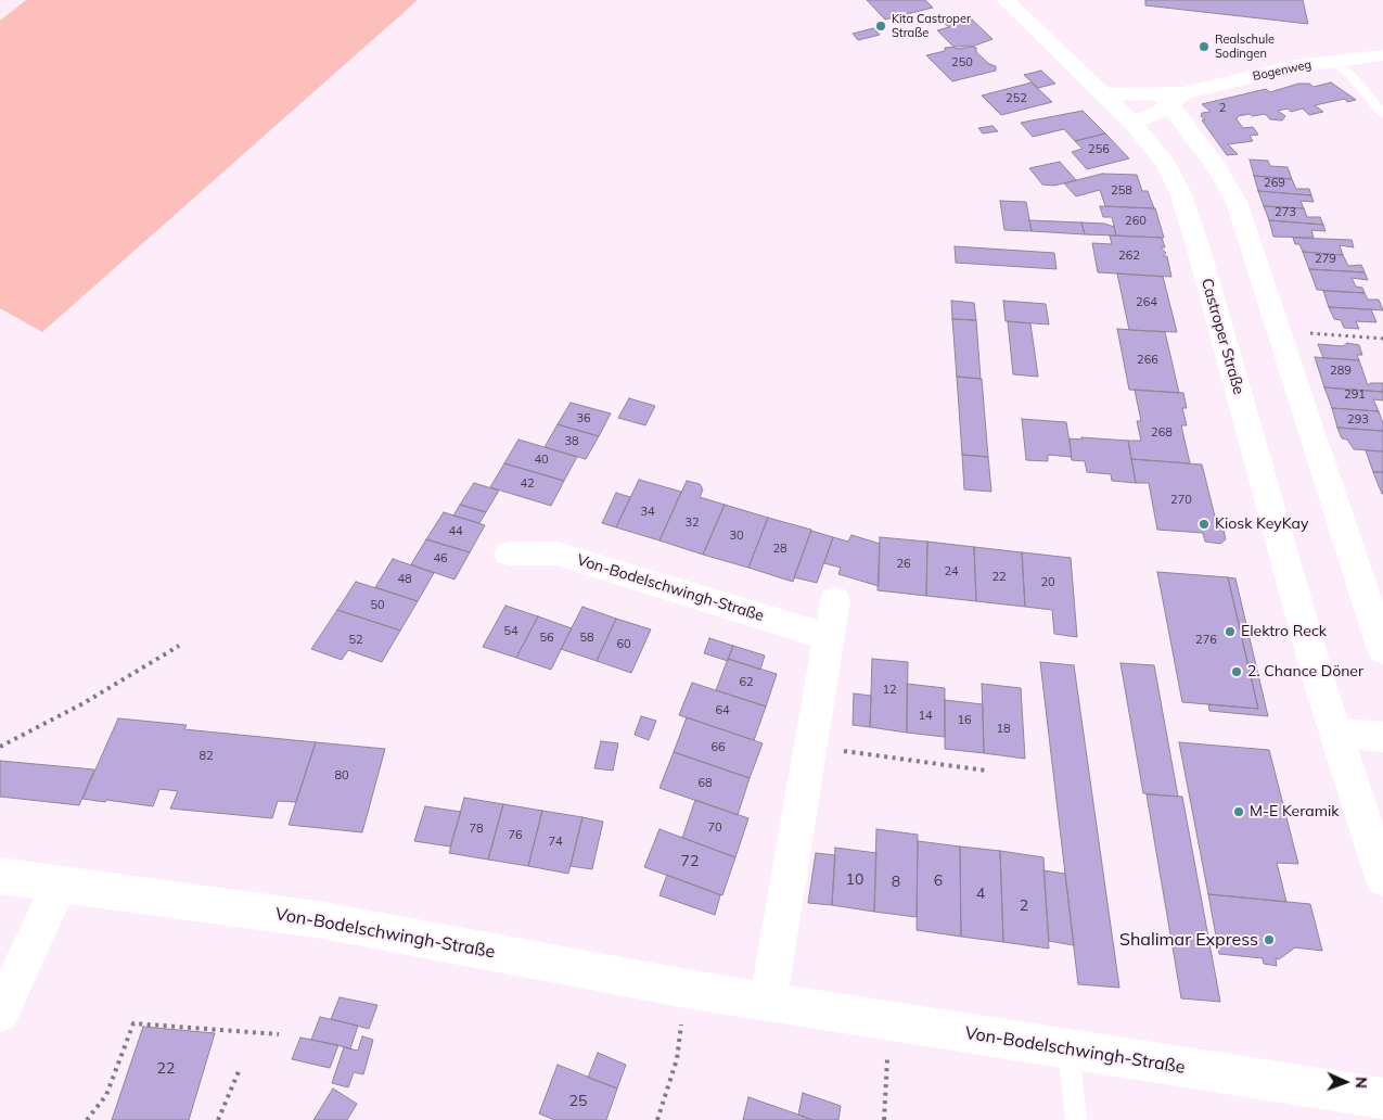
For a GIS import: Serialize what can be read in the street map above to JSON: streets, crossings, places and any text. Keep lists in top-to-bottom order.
{
  "streets": {
    "street": ["Bogenweg", "Castroper Straße", "Von-Bodelschwingh-Straße"]
  },
  "crossings": [
    ["Bogenweg", "Castroper Straße"]
  ],
  "places": [
    "Kita Castroper Straße",
    "Realschule Sodingen",
    "Kiosk KeyKay",
    "Elektro Reck",
    "2. Chance Döner",
    "M-E Keramik",
    "Shalimar Express"
  ],
  "house_numbers": [
    "250",
    "252",
    "2",
    "256",
    "269",
    "258",
    "273",
    "260",
    "262",
    "279",
    "264",
    "266",
    "289",
    "291",
    "36",
    "293",
    "268",
    "38",
    "40",
    "42",
    "270",
    "34",
    "32",
    "44",
    "30",
    "28",
    "46",
    "26",
    "24",
    "22",
    "48",
    "20",
    "50",
    "54",
    "56",
    "58",
    "52",
    "276",
    "60",
    "62",
    "12",
    "64",
    "14",
    "16",
    "18",
    "66",
    "82",
    "80",
    "68",
    "70",
    "78",
    "76",
    "74",
    "72",
    "10",
    "6",
    "8",
    "4",
    "2",
    "22",
    "25"
  ],
  "north": "right"
}
